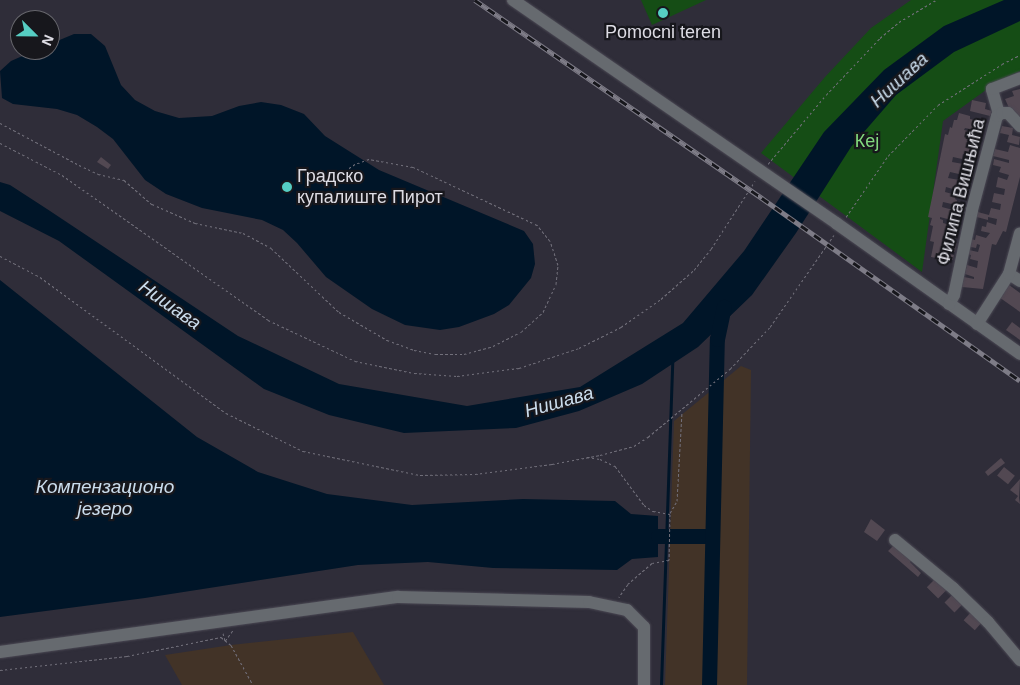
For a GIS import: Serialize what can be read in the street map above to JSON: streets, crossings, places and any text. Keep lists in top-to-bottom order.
{
  "streets": {
    "street": ["Филипа Вишњића"]
  },
  "water": ["Нишава", "Компензационо језеро"],
  "parks": ["Кеј"],
  "places": ["Pomocni teren", "Градско купалиште Пирот"],
  "north": "bottom right"
}
